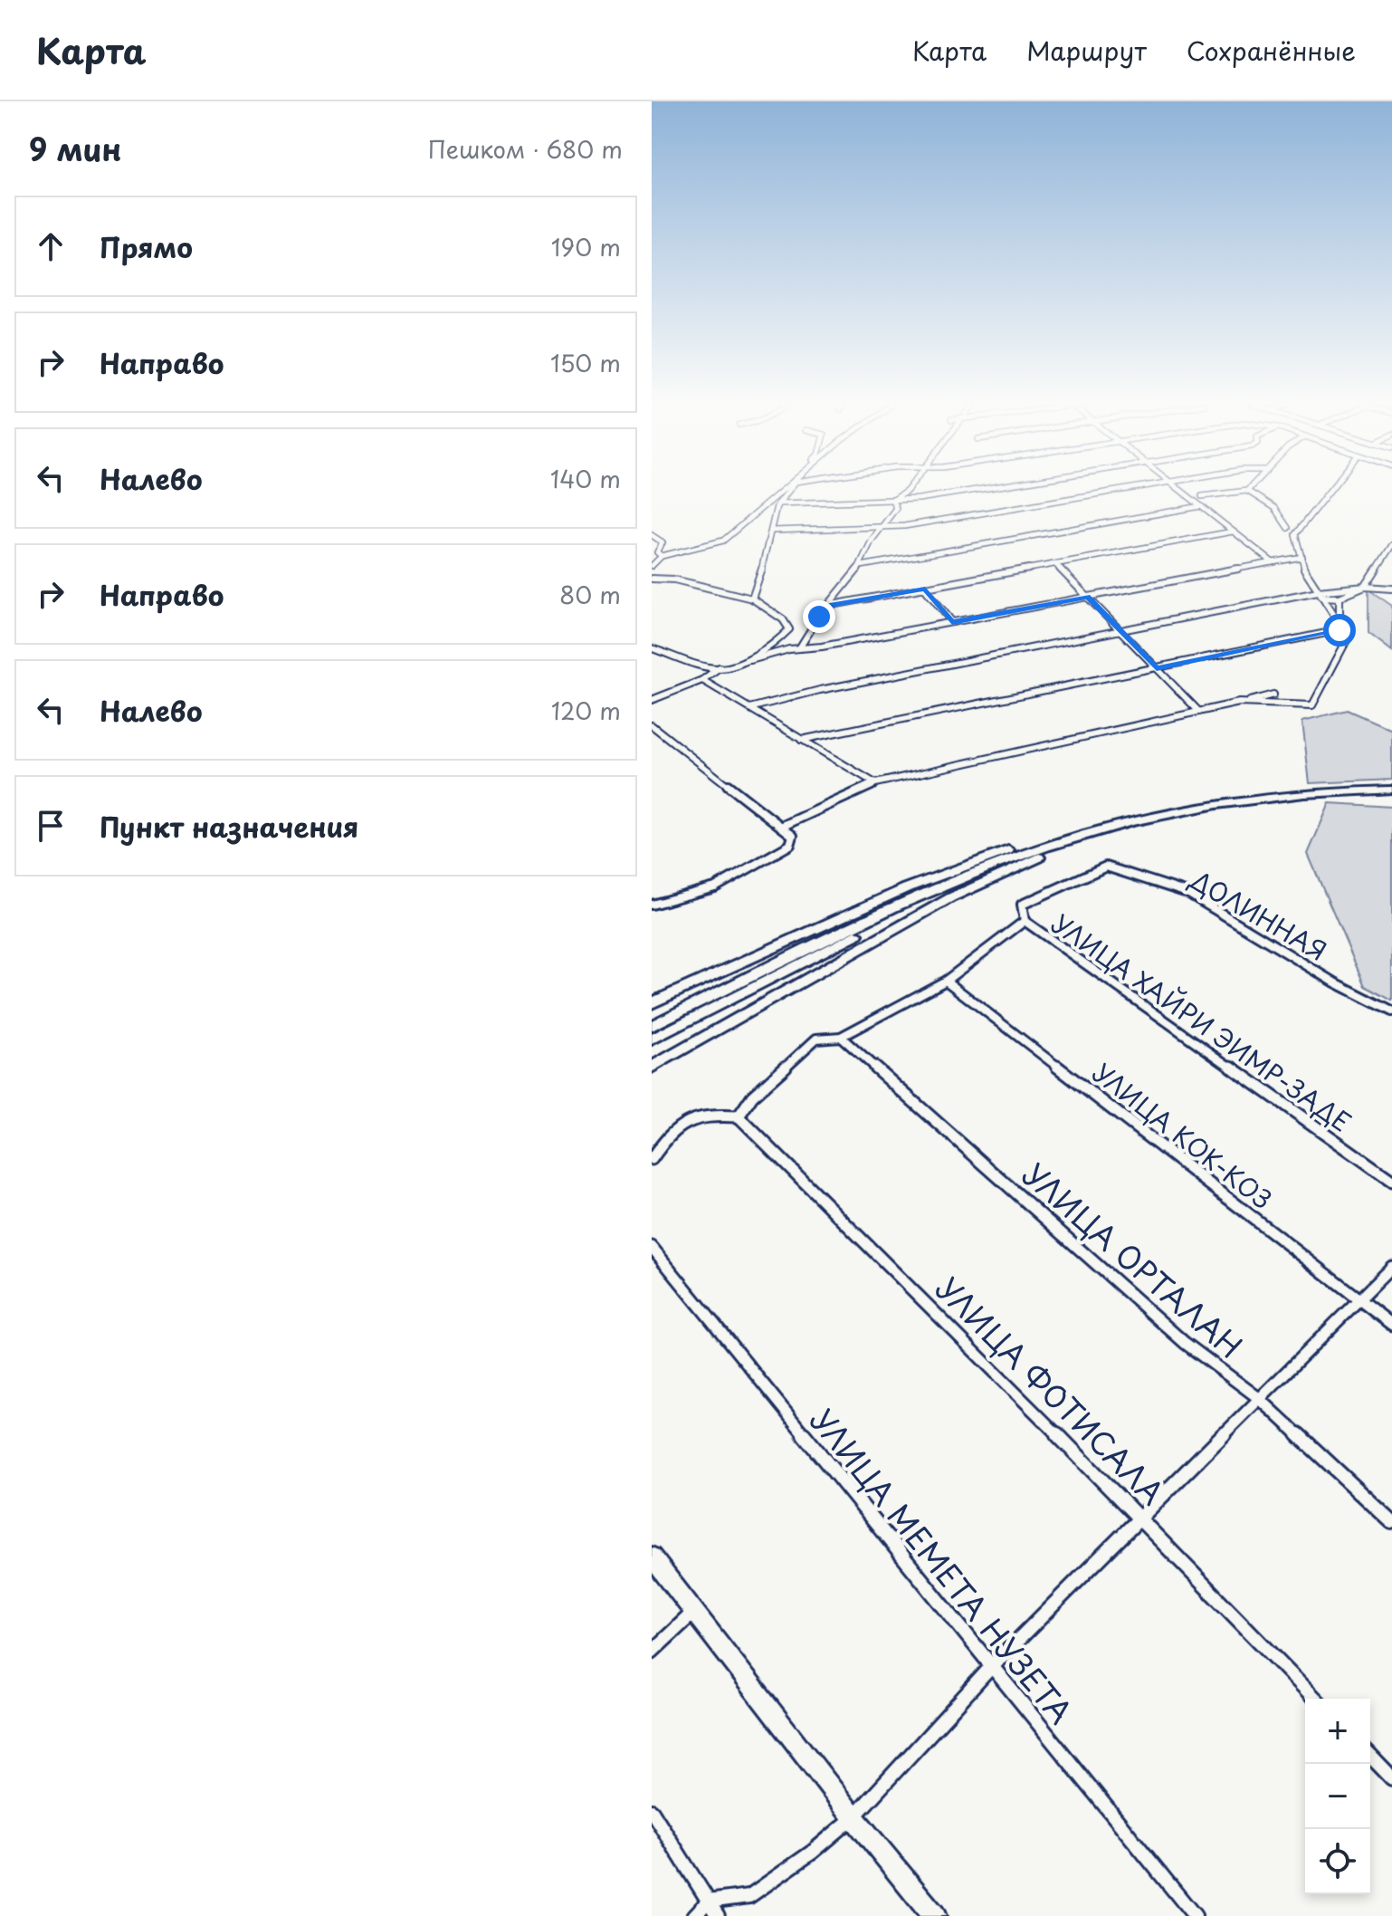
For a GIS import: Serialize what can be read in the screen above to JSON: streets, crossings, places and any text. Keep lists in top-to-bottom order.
{
  "streets": {
    "street": [
      "ДОЛИННАЯ",
      "УЛИЦА ХАЙРИ ЭИМР-ЗАДЕ",
      "УЛИЦА КОК-КОЗ",
      "УЛИЦА ОРТАЛАН",
      "УЛИЦА ФОТИСАЛА",
      "УЛИЦА МЕМЕТА НУЗЕТА"
    ]
  },
  "crossings": [
    ["ДОЛИННАЯ", "УЛИЦА ХАЙРИ ЭИМР-ЗАДЕ"]
  ],
  "page": {
    "header": "Карта",
    "nav": ["Карта", "Маршрут", "Сохранённые"],
    "heading": ["9 мин", "Пешком · 680 m"],
    "list": [
      ["Прямо", "190 m"],
      ["Направо", "150 m"],
      ["Налево", "140 m"],
      ["Направо", "80 m"],
      ["Налево", "120 m"],
      "Пункт назначения"
    ],
    "map_buttons": ["+", "−"]
  }
}
